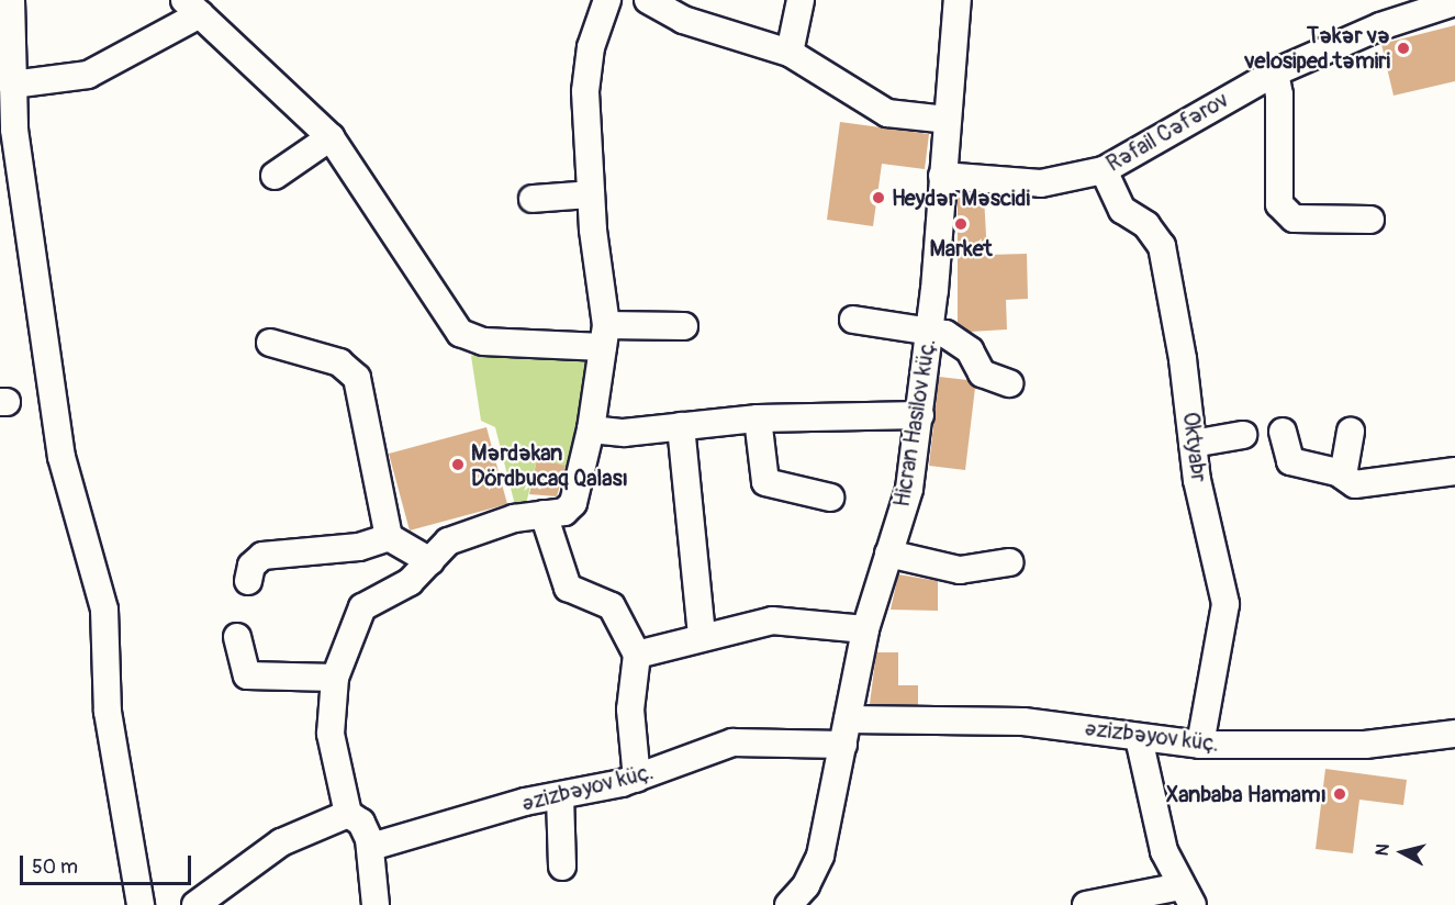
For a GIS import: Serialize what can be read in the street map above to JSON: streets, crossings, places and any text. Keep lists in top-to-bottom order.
{
  "streets": {
    "street": [
      "Rəfail Cəfərov",
      "Hicran Hasilov küç.",
      "Oktyabr",
      "Əzizbəyov küç."
    ]
  },
  "crossings": [
    ["Rəfail Cəfərov", "Hicran Hasilov küç."],
    ["Rəfail Cəfərov", "Oktyabr"],
    ["Hicran Hasilov küç.", "Əzizbəyov küç."],
    ["Oktyabr", "Əzizbəyov küç."]
  ],
  "places": [
    "Təkər və velosiped təmiri",
    "Heydər Məscidi",
    "Market",
    "Mərdəkan Dördbucaq Qalası",
    "Xanbaba Hamamı"
  ],
  "scale_bar": "50 m",
  "north": "left"
}
